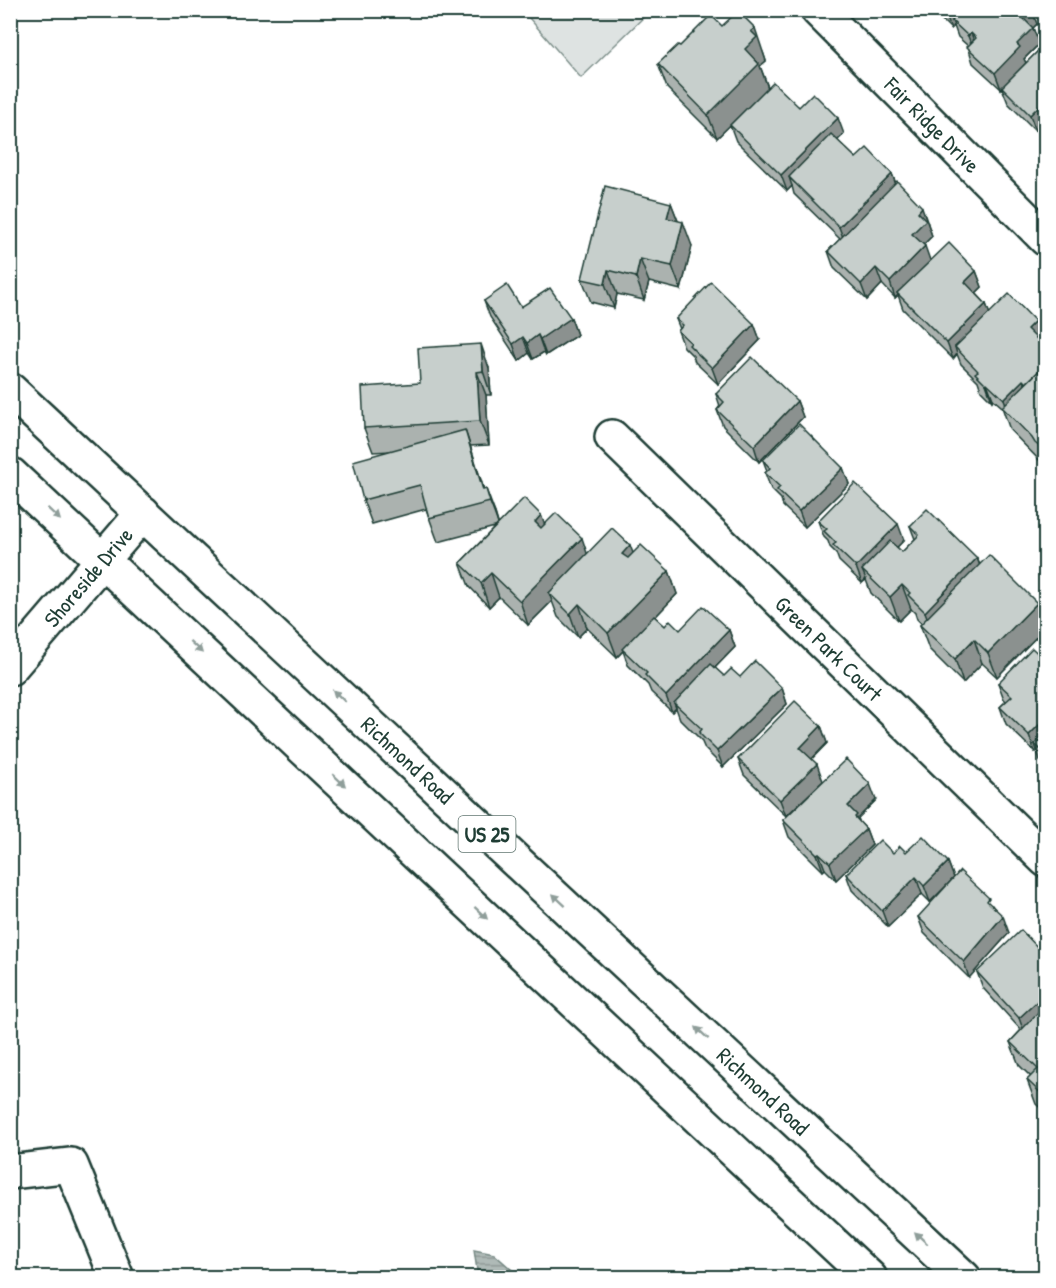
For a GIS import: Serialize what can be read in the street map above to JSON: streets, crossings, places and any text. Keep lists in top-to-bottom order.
{
  "streets": {
    "main road": [
      "Fair Ridge Drive",
      "Shoreside Drive",
      "Green Park Court",
      "Richmond Road",
      "US 25"
    ]
  },
  "crossings": [
    ["Shoreside Drive", "Richmond Road"],
    ["Shoreside Drive", "US 25"]
  ]
}
